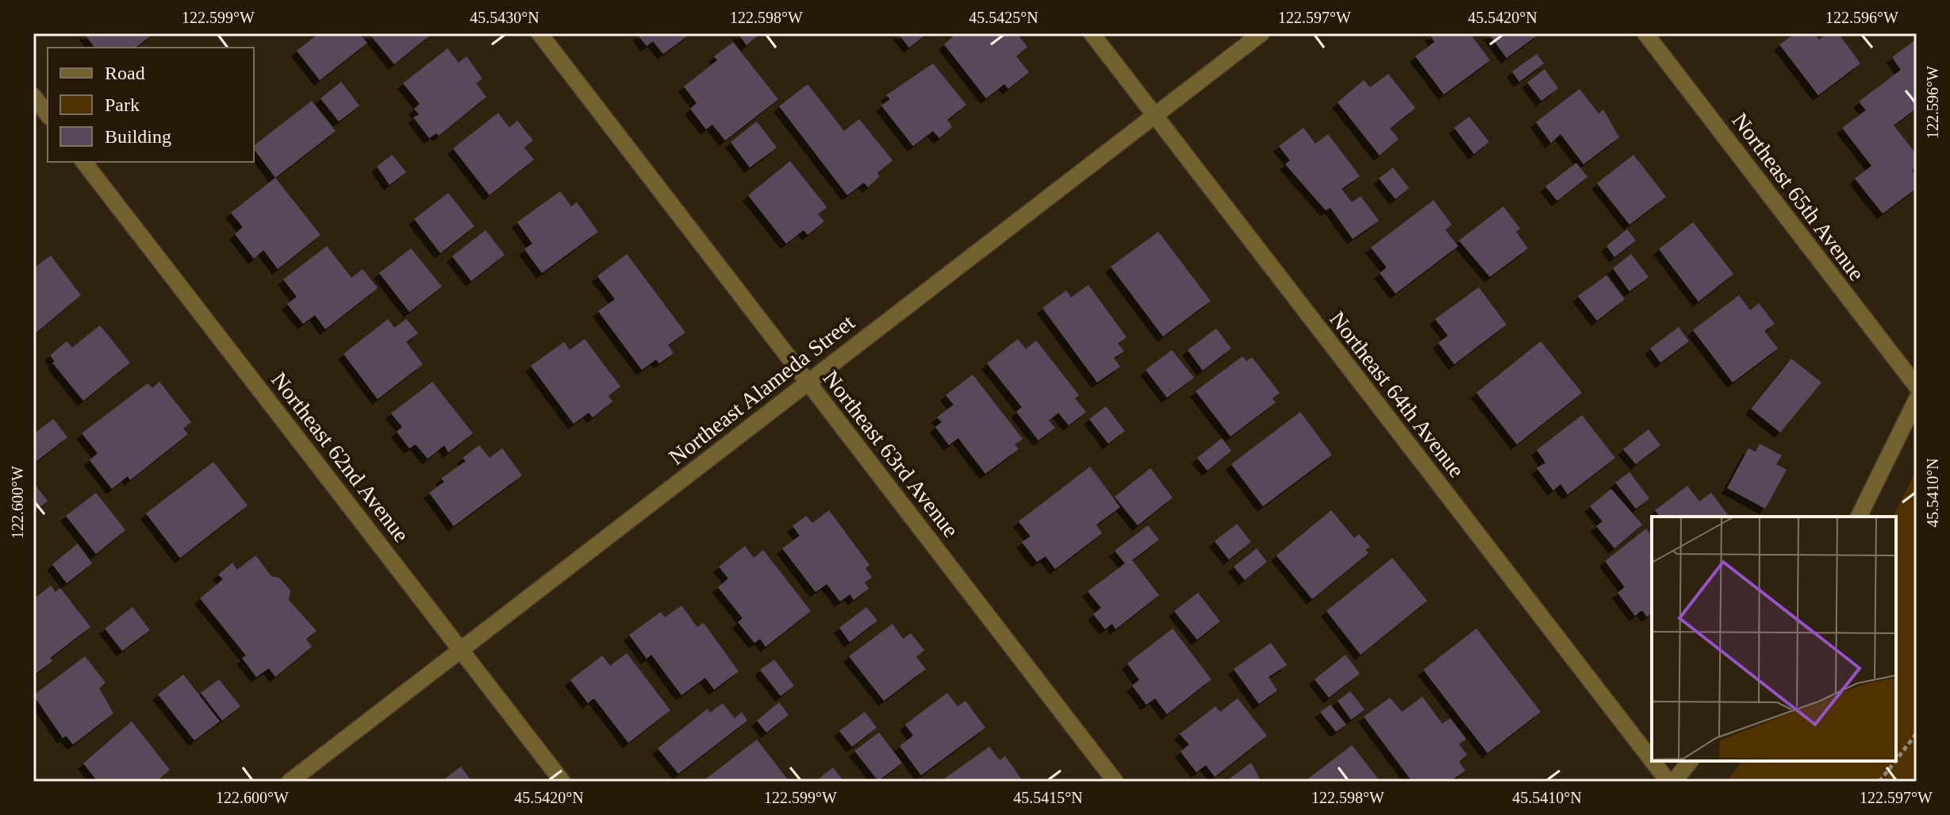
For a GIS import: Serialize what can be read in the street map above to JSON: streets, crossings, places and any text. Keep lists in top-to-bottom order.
{
  "streets": {
    "street": [
      "Northeast 65th Avenue",
      "Northeast Alameda Street",
      "Northeast 64th Avenue",
      "Northeast 63rd Avenue",
      "Northeast 62nd Avenue"
    ]
  },
  "crossings": [
    ["Northeast Alameda Street", "Northeast 64th Avenue"],
    ["Northeast Alameda Street", "Northeast 63rd Avenue"],
    ["Northeast Alameda Street", "Northeast 62nd Avenue"]
  ],
  "legend": ["Road", "Park", "Building"],
  "coordinates": [
    "122.599°W",
    "45.5430°N",
    "122.598°W",
    "45.5425°N",
    "122.597°W",
    "45.5420°N",
    "122.596°W",
    "45.5410°N",
    "122.600°W",
    "45.5415°N"
  ]
}
